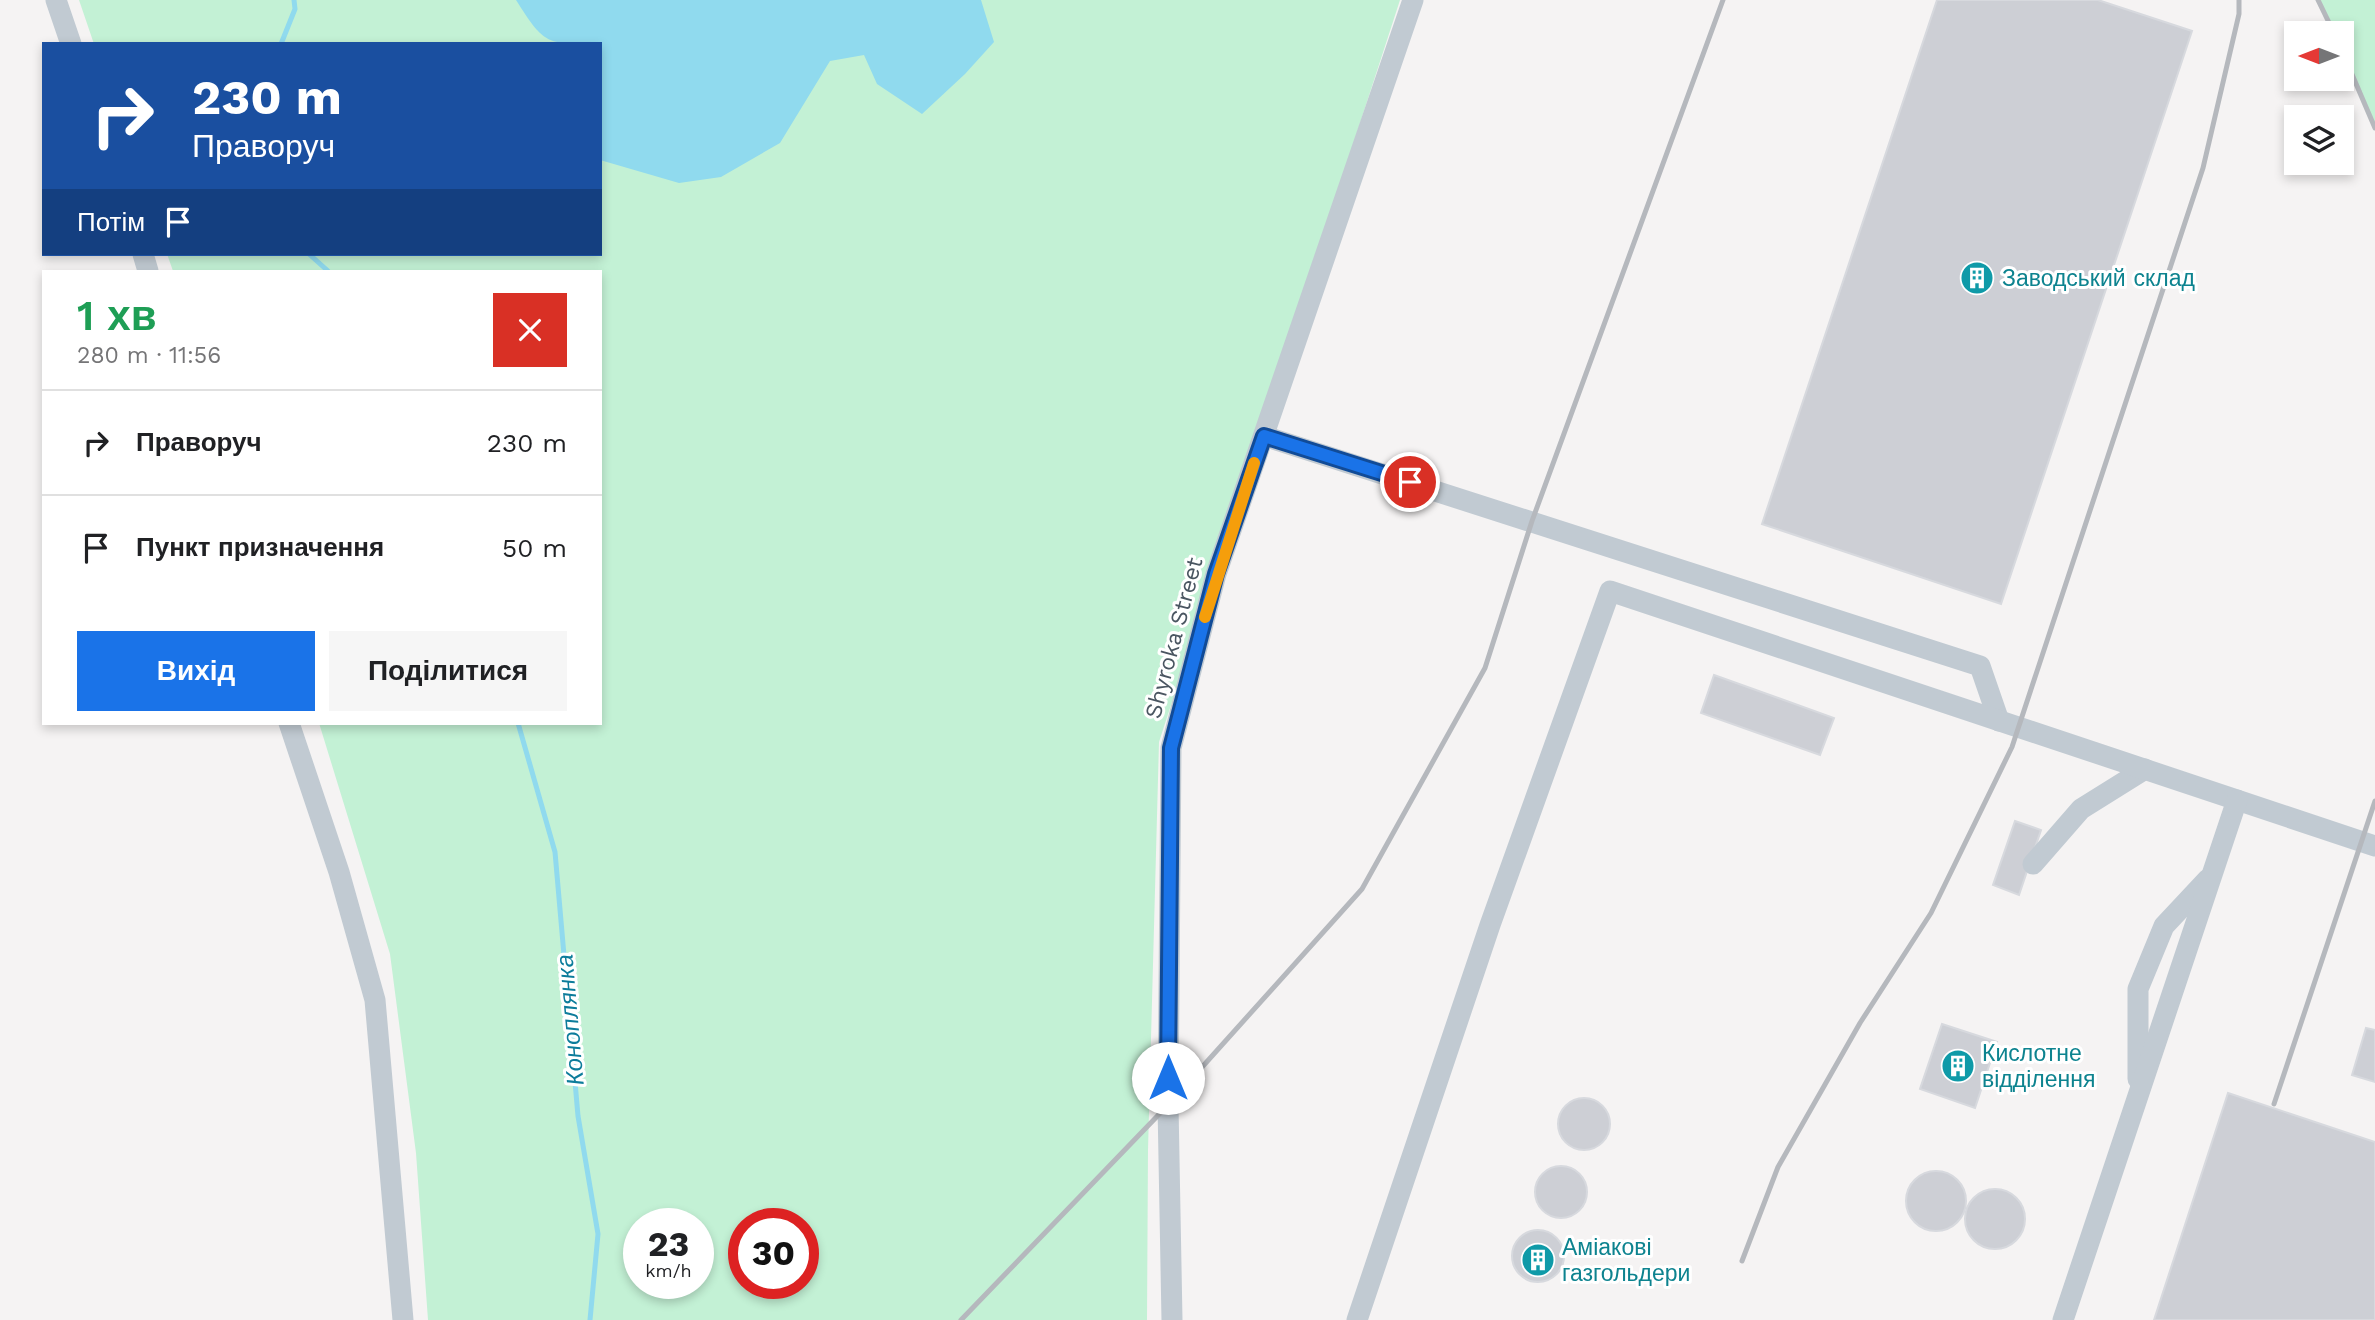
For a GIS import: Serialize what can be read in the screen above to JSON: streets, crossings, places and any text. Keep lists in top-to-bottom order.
{
  "streets": {
    "street": ["Shyroka Street"]
  },
  "water": ["Коноплянка"],
  "places": {
    "building": ["Заводський склад", "Кислотне відділення", "Аміакові газгольдери"]
  },
  "north": "left",
  "page": {
    "turn": ["230 m", "Праворуч"],
    "then": "Потім",
    "heading": ["1 хв", "280 m · 11:56"],
    "list": [
      {
        "name": "Праворуч",
        "value": "230 m"
      },
      {
        "name": "Пункт призначення",
        "value": "50 m"
      }
    ],
    "buttons": ["Вихід", "Поділитися"],
    "speed": "23 km/h",
    "limit": "30"
  }
}
